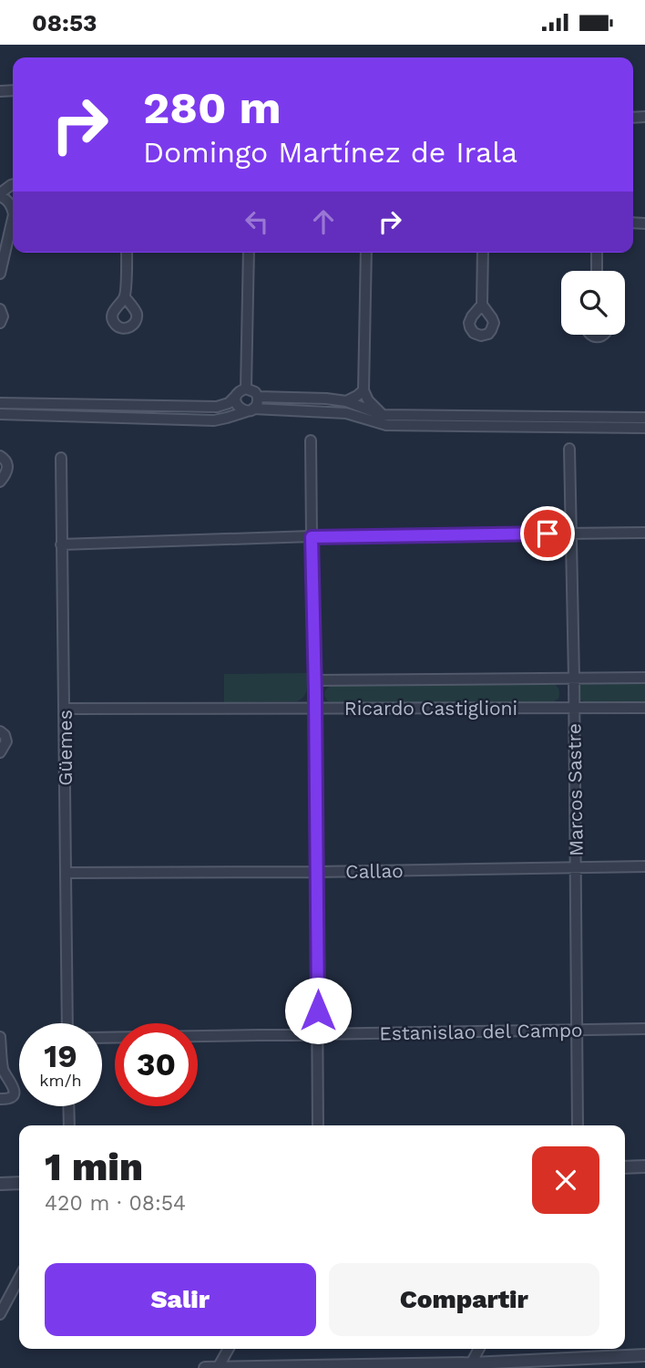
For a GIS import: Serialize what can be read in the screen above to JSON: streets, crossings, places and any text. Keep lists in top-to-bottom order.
{
  "streets": {
    "street": [
      "Ricardo Castiglioni",
      "Güemes",
      "Marcos Sastre",
      "Callao",
      "Estanislao del Campo"
    ]
  },
  "crossings": [
    ["Ricardo Castiglioni", "Güemes"],
    ["Ricardo Castiglioni", "Marcos Sastre"],
    ["Güemes", "Callao"],
    ["Marcos Sastre", "Callao"],
    ["Marcos Sastre", "Estanislao del Campo"]
  ],
  "page": {
    "status": "08:53",
    "turn": ["280 m", "Domingo Martínez de Irala"],
    "speed": "19 km/h",
    "limit": "30",
    "heading": ["1 min", "420 m · 08:54"],
    "buttons": ["Salir", "Compartir"]
  }
}
